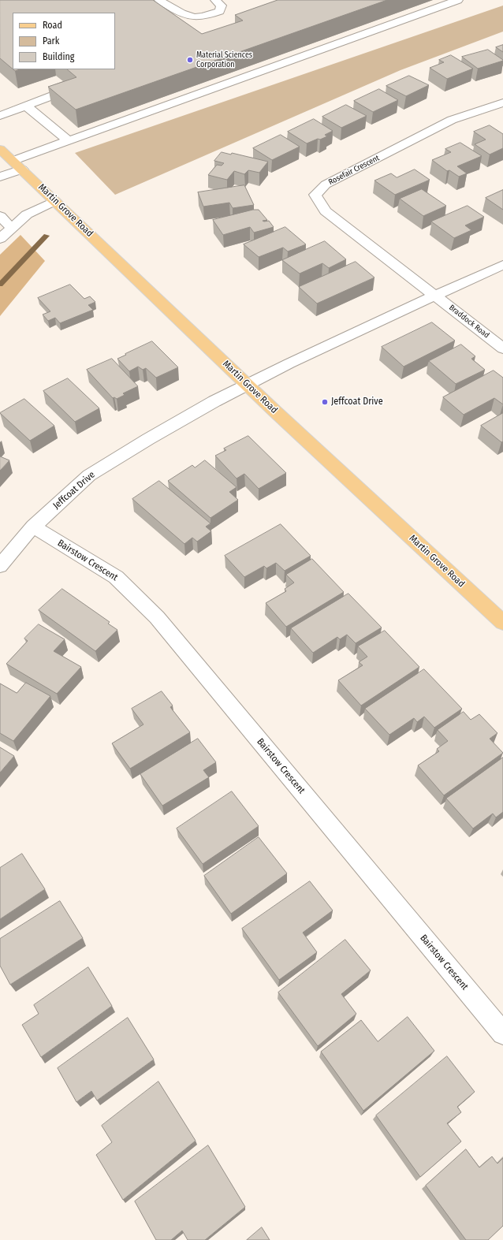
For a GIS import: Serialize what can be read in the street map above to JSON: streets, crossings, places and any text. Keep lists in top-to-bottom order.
{
  "streets": {
    "main road": ["Martin Grove Road"],
    "street": [
      "Rosefair Crescent",
      "Braddock Road",
      "Jeffcoat Drive",
      "Bairstow Crescent"
    ]
  },
  "crossings": [
    ["Rosefair Crescent", "Braddock Road"],
    ["Rosefair Crescent", "Jeffcoat Drive"],
    ["Martin Grove Road", "Jeffcoat Drive"],
    ["Braddock Road", "Jeffcoat Drive"],
    ["Jeffcoat Drive", "Bairstow Crescent"]
  ],
  "places": ["Material Sciences Corporation", "Jeffcoat Drive"],
  "legend": ["Road", "Park", "Building"]
}
